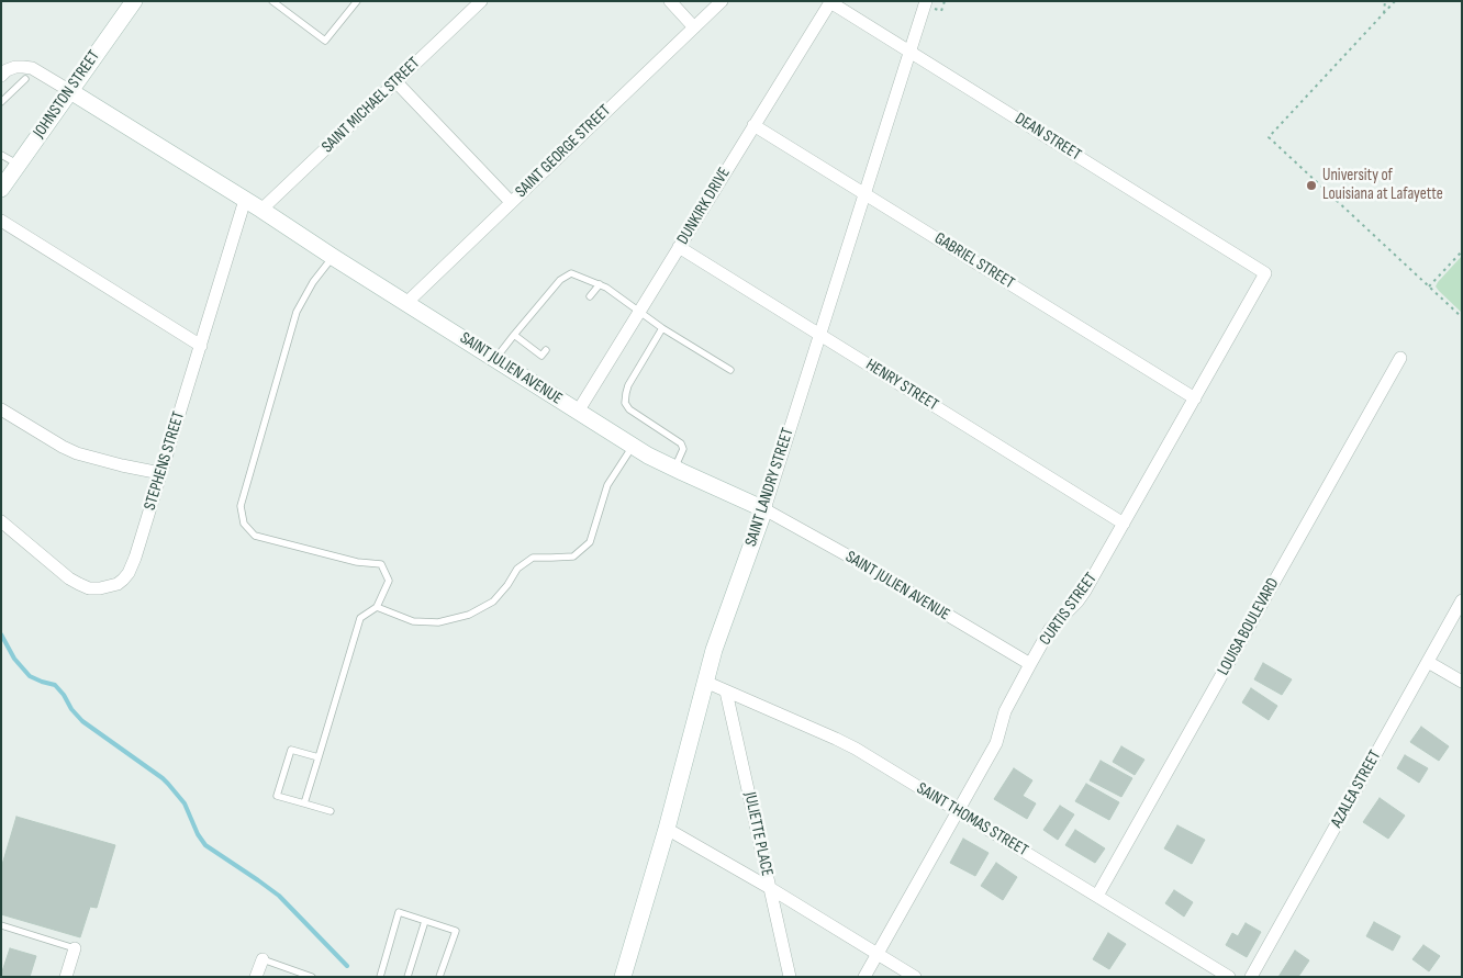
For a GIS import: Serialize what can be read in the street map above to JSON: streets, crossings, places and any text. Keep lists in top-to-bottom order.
{
  "streets": {
    "street": [
      "JOHNSTON STREET",
      "SAINT MICHAEL STREET",
      "DEAN STREET",
      "SAINT GEORGE STREET",
      "DUNKIRK DRIVE",
      "GABRIEL STREET",
      "SAINT JULIEN AVENUE",
      "HENRY STREET",
      "STEPHENS STREET",
      "SAINT LANDRY STREET",
      "CURTIS STREET",
      "LOUISA BOULEVARD",
      "AZALEA STREET",
      "SAINT THOMAS STREET",
      "JULIETTE PLACE"
    ]
  },
  "crossings": [
    ["JOHNSTON STREET", "SAINT JULIEN AVENUE"],
    ["SAINT MICHAEL STREET", "SAINT JULIEN AVENUE"],
    ["DEAN STREET", "DUNKIRK DRIVE"],
    ["DEAN STREET", "SAINT LANDRY STREET"],
    ["DEAN STREET", "CURTIS STREET"],
    ["SAINT GEORGE STREET", "SAINT JULIEN AVENUE"],
    ["DUNKIRK DRIVE", "GABRIEL STREET"],
    ["DUNKIRK DRIVE", "SAINT JULIEN AVENUE"],
    ["DUNKIRK DRIVE", "HENRY STREET"],
    ["GABRIEL STREET", "SAINT LANDRY STREET"],
    ["GABRIEL STREET", "CURTIS STREET"],
    ["SAINT JULIEN AVENUE", "STEPHENS STREET"],
    ["SAINT JULIEN AVENUE", "SAINT LANDRY STREET"],
    ["SAINT JULIEN AVENUE", "CURTIS STREET"],
    ["HENRY STREET", "SAINT LANDRY STREET"],
    ["HENRY STREET", "CURTIS STREET"],
    ["SAINT LANDRY STREET", "SAINT THOMAS STREET"],
    ["CURTIS STREET", "SAINT THOMAS STREET"],
    ["LOUISA BOULEVARD", "SAINT THOMAS STREET"],
    ["SAINT THOMAS STREET", "JULIETTE PLACE"]
  ],
  "places": ["University of Louisiana at Lafayette"]
}
